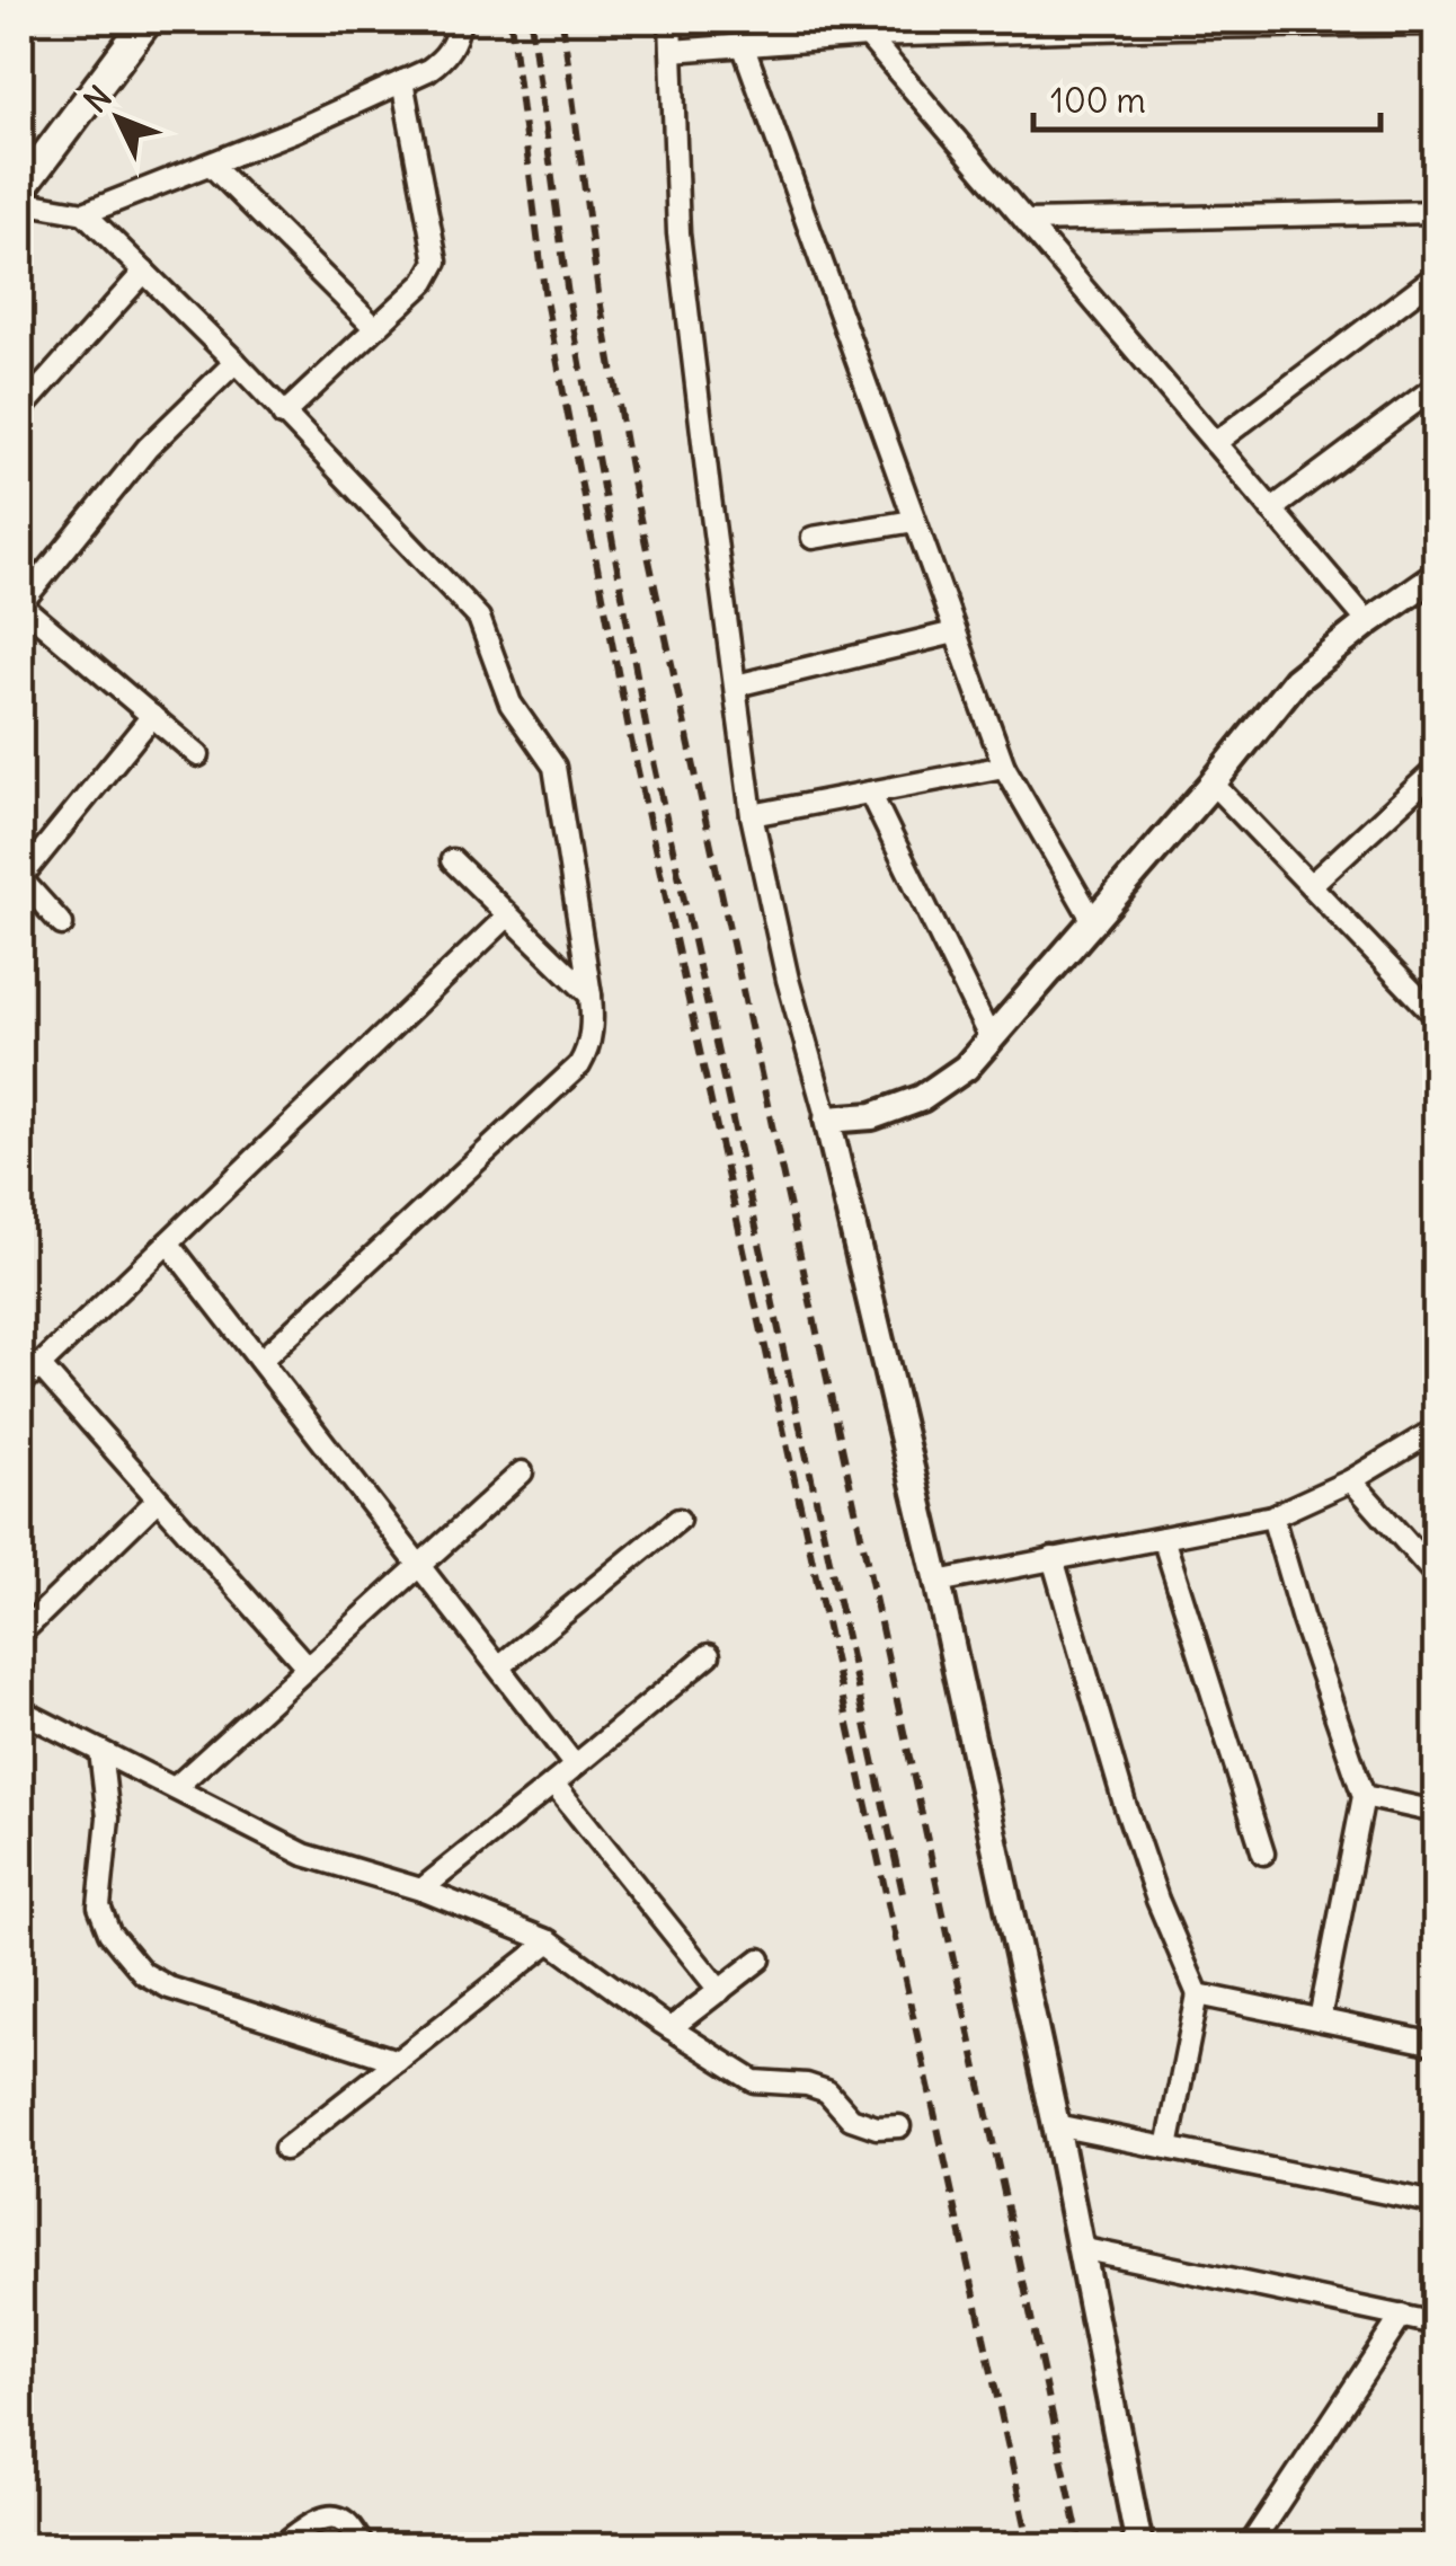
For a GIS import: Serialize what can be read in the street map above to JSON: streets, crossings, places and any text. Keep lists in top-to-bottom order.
{
  "scale_bar": "100 m",
  "north": "top left"
}
